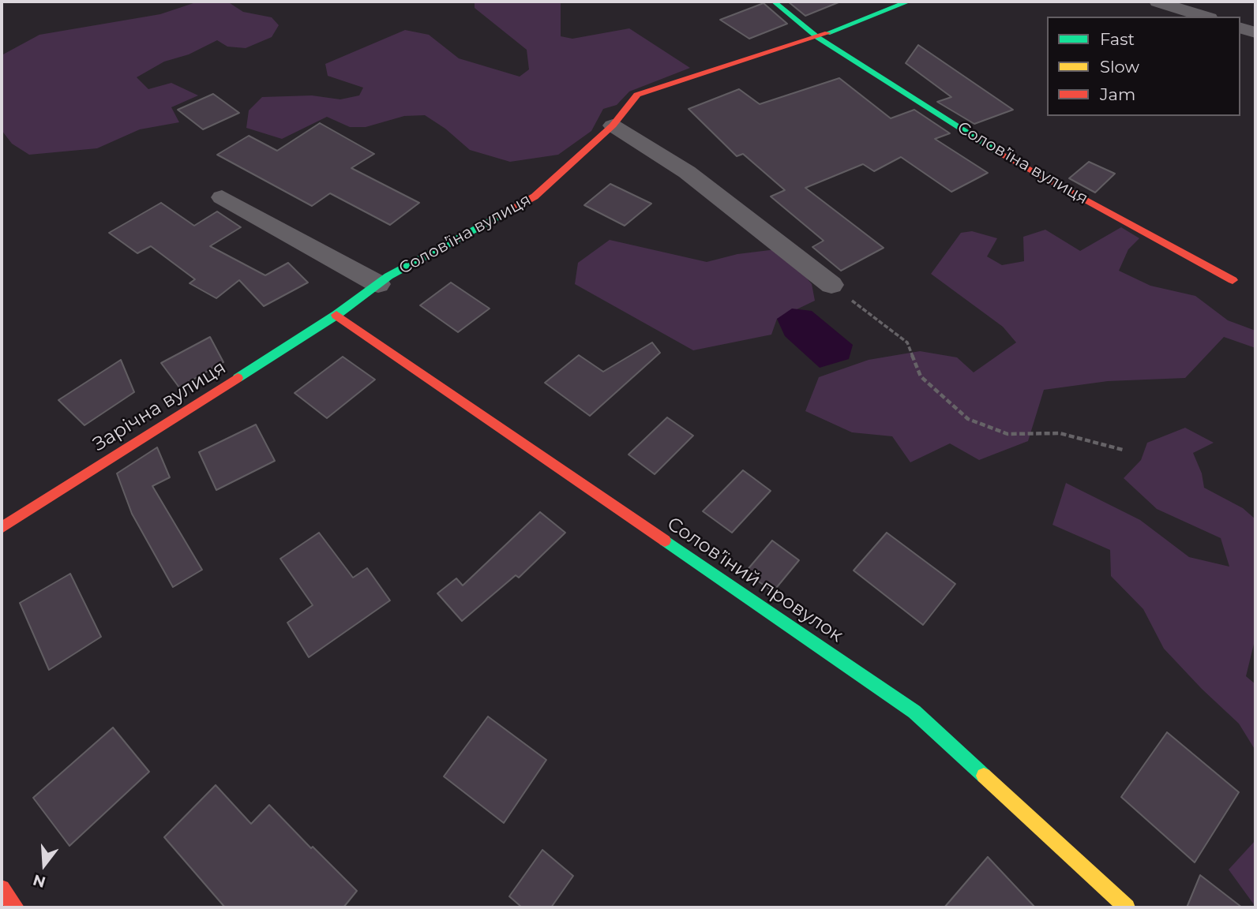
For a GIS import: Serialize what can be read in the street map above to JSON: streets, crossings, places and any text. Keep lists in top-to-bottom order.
{
  "streets": {
    "street": ["Соловʼїна вулиця", "Зарічна вулиця", "Соловʼїний провулок"]
  },
  "crossings": [
    ["Соловʼїна вулиця", "Зарічна вулиця"],
    ["Соловʼїна вулиця", "Соловʼїний провулок"],
    ["Зарічна вулиця", "Соловʼїний провулок"]
  ],
  "legend": ["Fast", "Slow", "Jam"],
  "north": "bottom"
}
